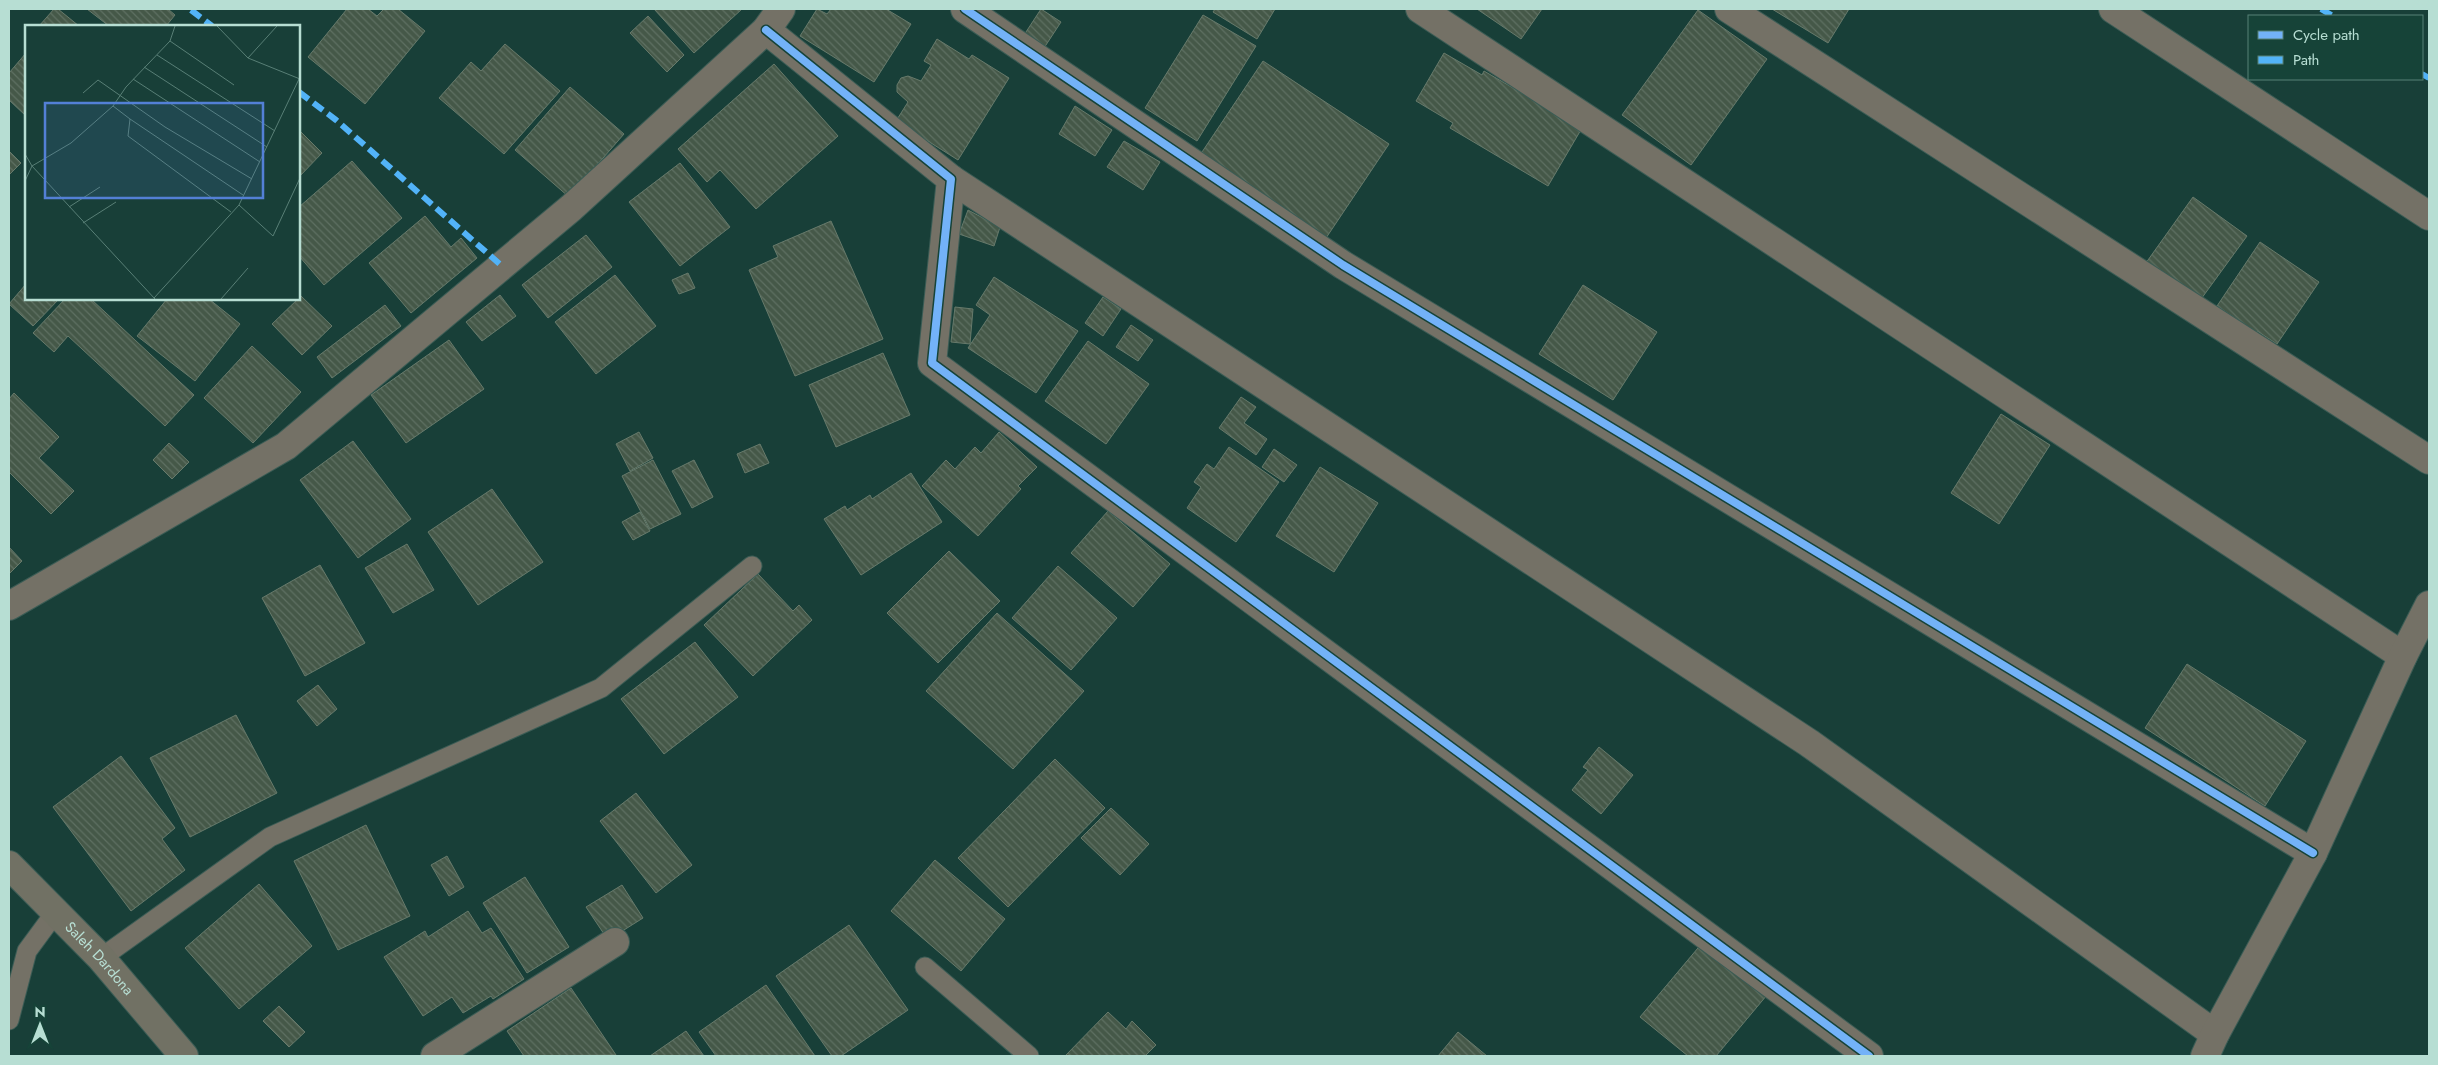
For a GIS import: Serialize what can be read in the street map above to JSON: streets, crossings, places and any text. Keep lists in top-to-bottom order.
{
  "streets": {
    "street": ["Saleh Dardona"]
  },
  "legend": ["Cycle path", "Path"],
  "north": "top"
}
